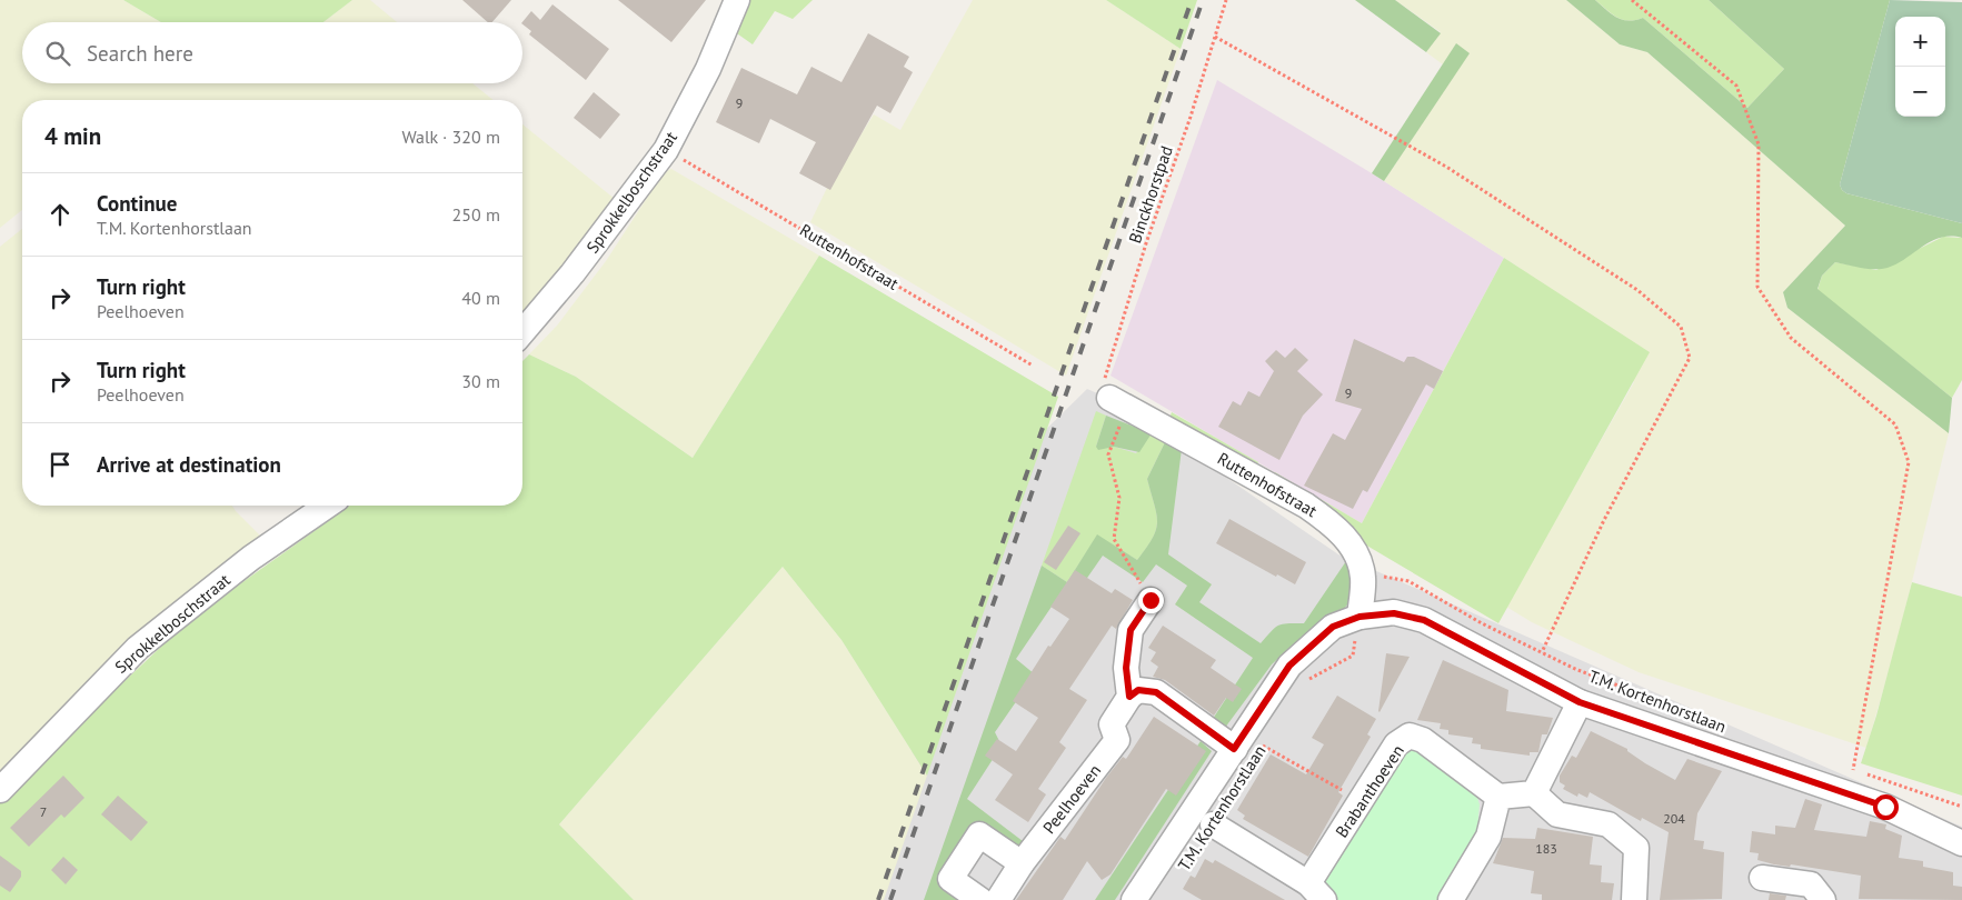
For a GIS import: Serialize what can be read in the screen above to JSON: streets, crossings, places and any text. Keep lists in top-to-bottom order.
{
  "streets": {
    "street": [
      "Sprokkelboschstraat",
      "Ruttenhofstraat",
      "T.M. Kortenhorstlaan",
      "Brabanthoeven",
      "Peelhoeven"
    ],
    "path": ["Binckhorstpad"]
  },
  "crossings": [
    ["Sprokkelboschstraat", "Ruttenhofstraat"],
    ["Binckhorstpad", "Ruttenhofstraat"],
    ["Ruttenhofstraat", "T.M. Kortenhorstlaan"]
  ],
  "house_numbers": [
    "9",
    "9",
    "7",
    "204",
    "183"
  ],
  "page": {
    "map_buttons": ["+", "−"],
    "search": "Search here",
    "heading": ["4 min", "Walk · 320 m"],
    "list": [
      ["Continue", "T.M. Kortenhorstlaan", "250 m"],
      ["Turn right", "Peelhoeven", "40 m"],
      ["Turn right", "Peelhoeven", "30 m"],
      "Arrive at destination"
    ]
  }
}
